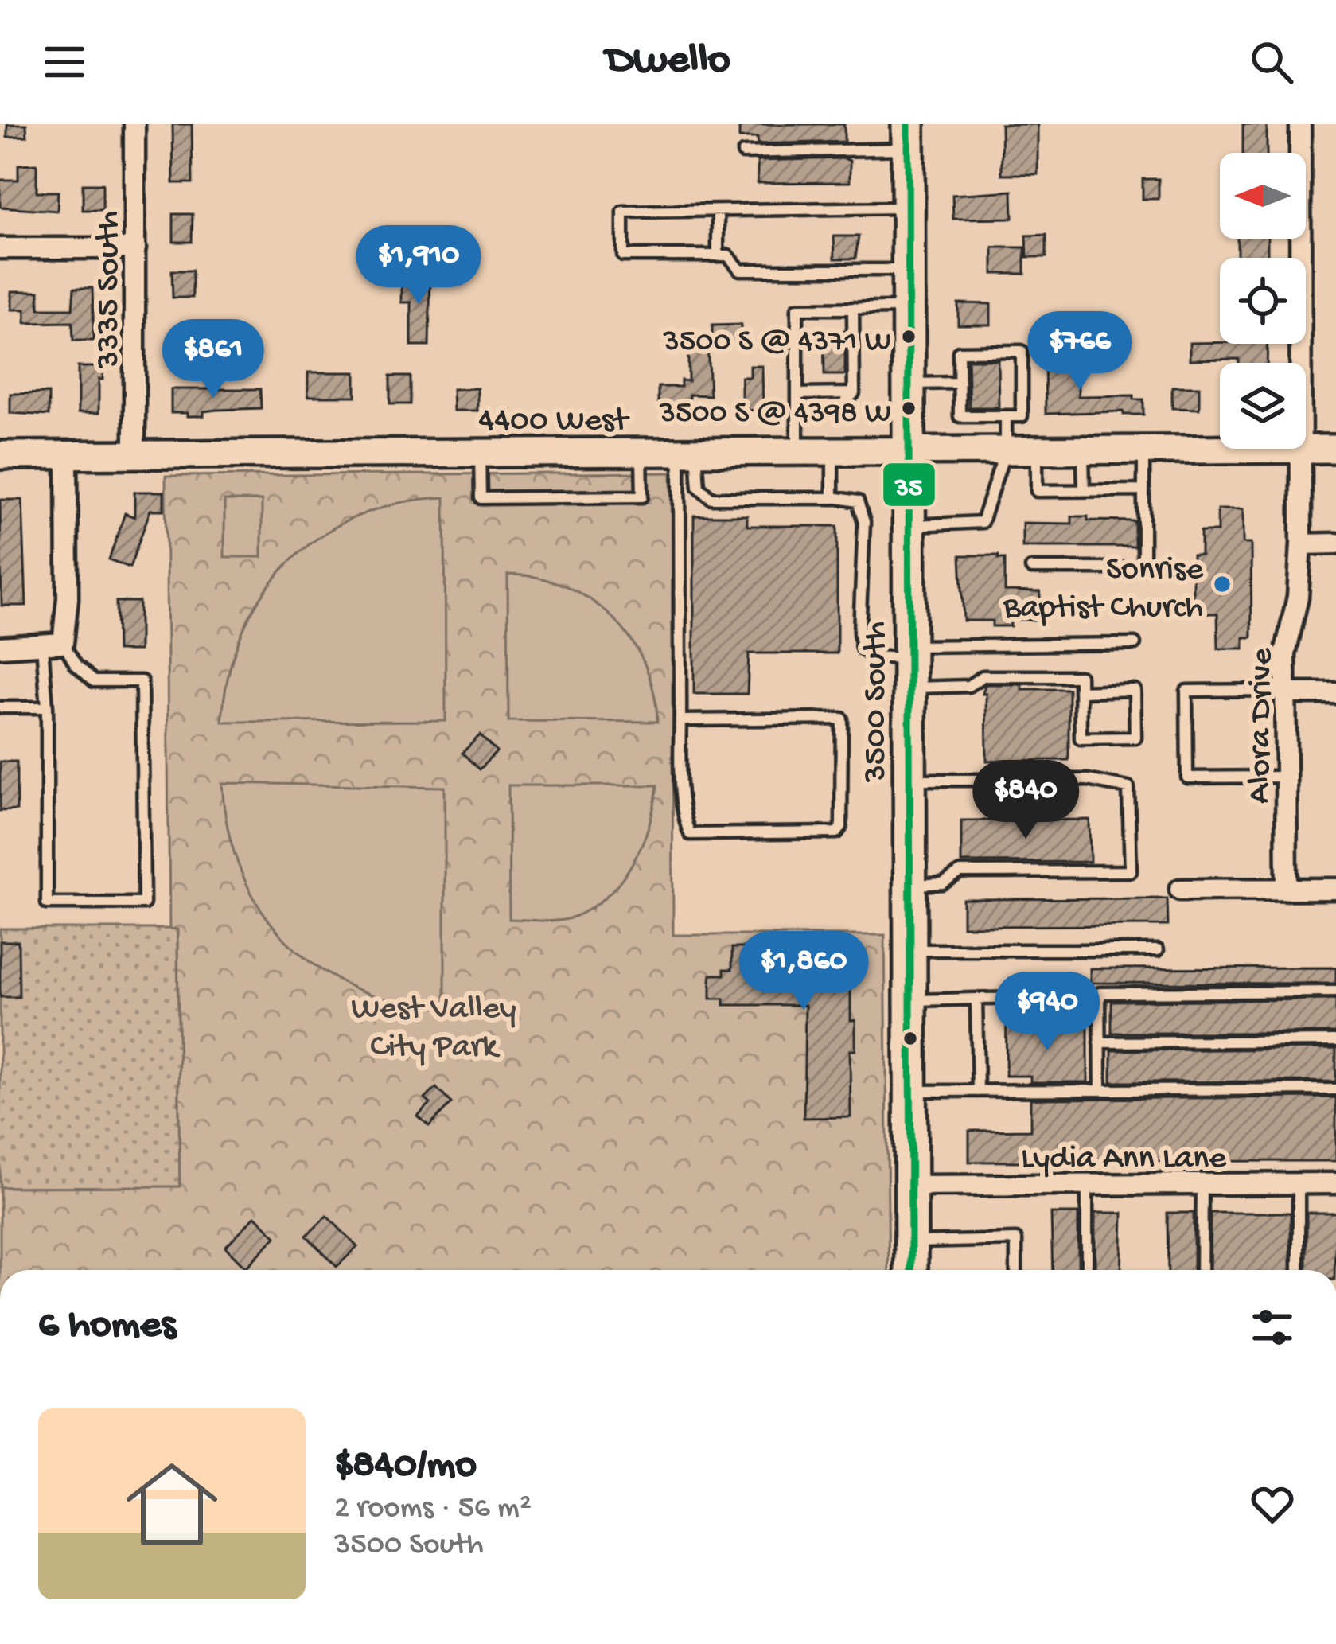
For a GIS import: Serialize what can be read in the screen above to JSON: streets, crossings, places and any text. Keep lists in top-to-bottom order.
{
  "streets": {
    "main road": ["3500 South"],
    "street": [
      "3335 South",
      "4400 West",
      "Alora Drive",
      "Lydia Ann Lane"
    ]
  },
  "crossings": [
    ["3335 South", "4400 West"],
    ["4400 West", "3500 South"],
    ["4400 West", "Alora Drive"],
    ["3500 South", "Lydia Ann Lane"]
  ],
  "parks": ["West Valley City Park"],
  "places": ["3500 S @ 4371 W", "3500 S @ 4398 W", "Sonrise Baptist Church"],
  "lines": ["transit line 35"],
  "north": "left",
  "page": {
    "header": "Dwello",
    "price": [
      "$1,910",
      "$766",
      "$861",
      "$840",
      "$1,860",
      "$940"
    ],
    "heading": "6 homes",
    "list": [
      {
        "name": "$840/mo",
        "note": "2 rooms · 56 m² · 3500 South"
      }
    ]
  }
}
